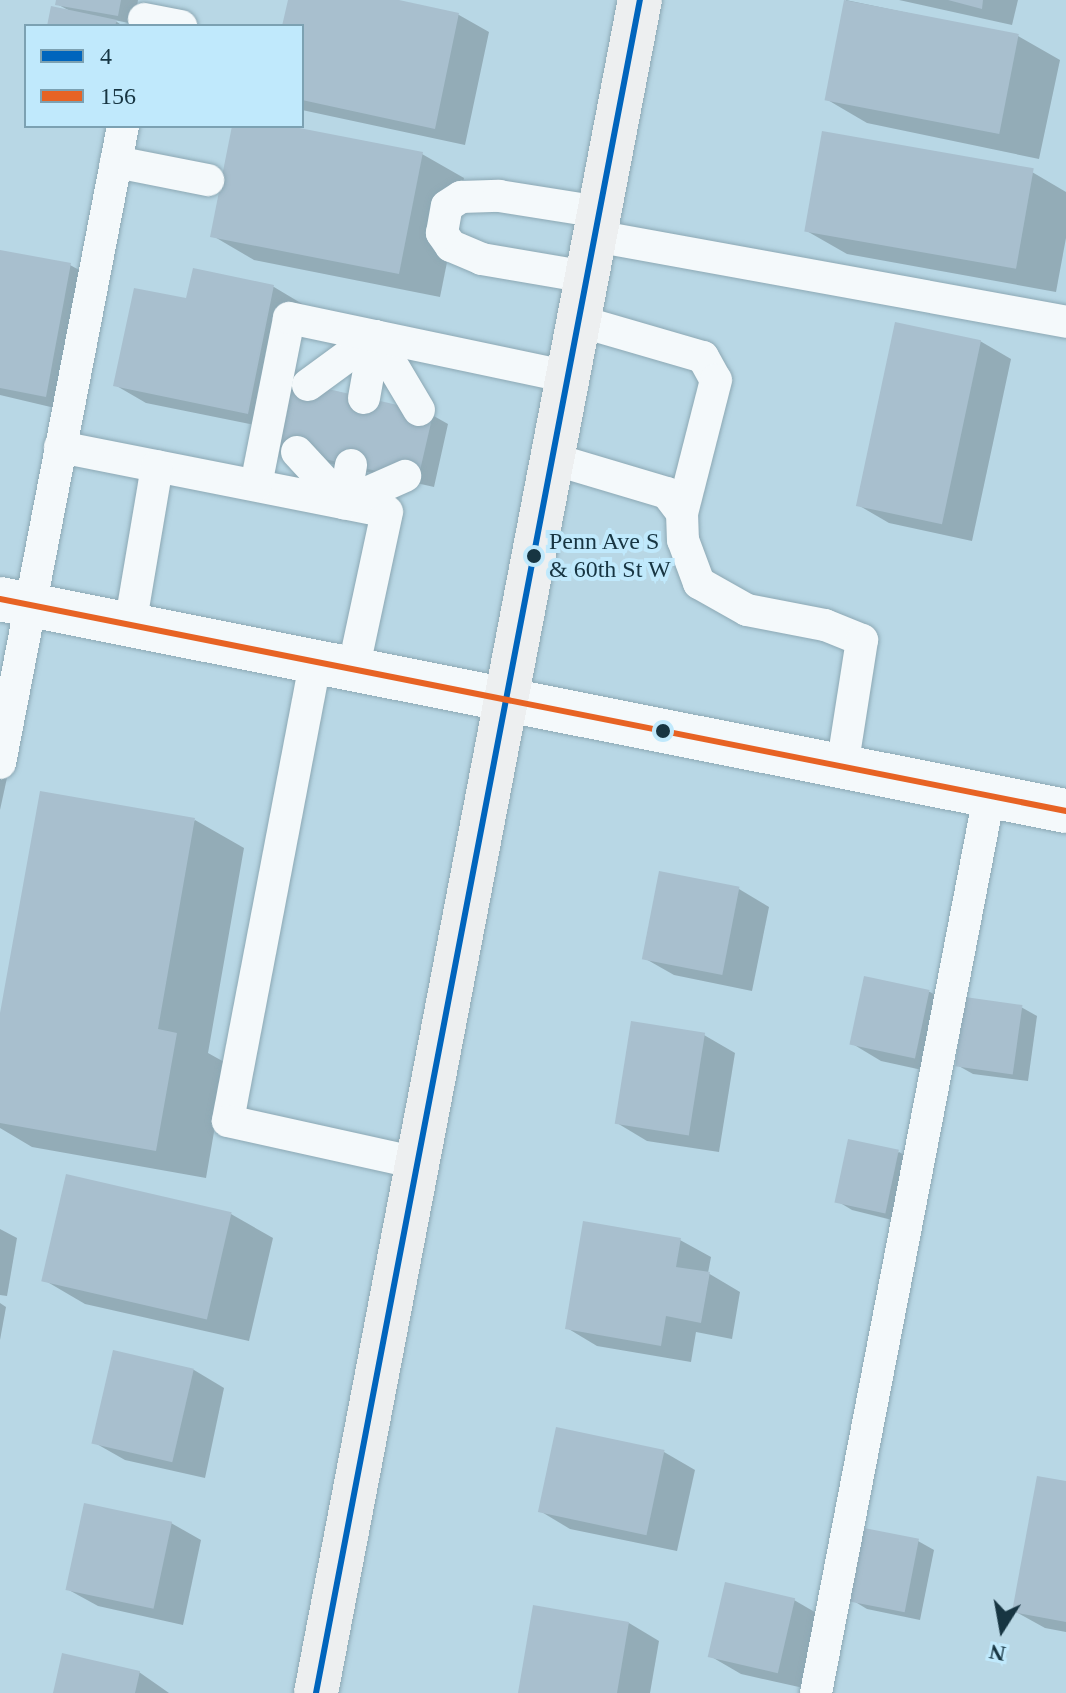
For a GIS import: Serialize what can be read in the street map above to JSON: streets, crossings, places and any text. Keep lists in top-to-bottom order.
{
  "places": ["Penn Ave S & 60th St W"],
  "lines": ["transit line 4", "transit line 156"],
  "legend": ["4", "156"],
  "north": "bottom"
}
